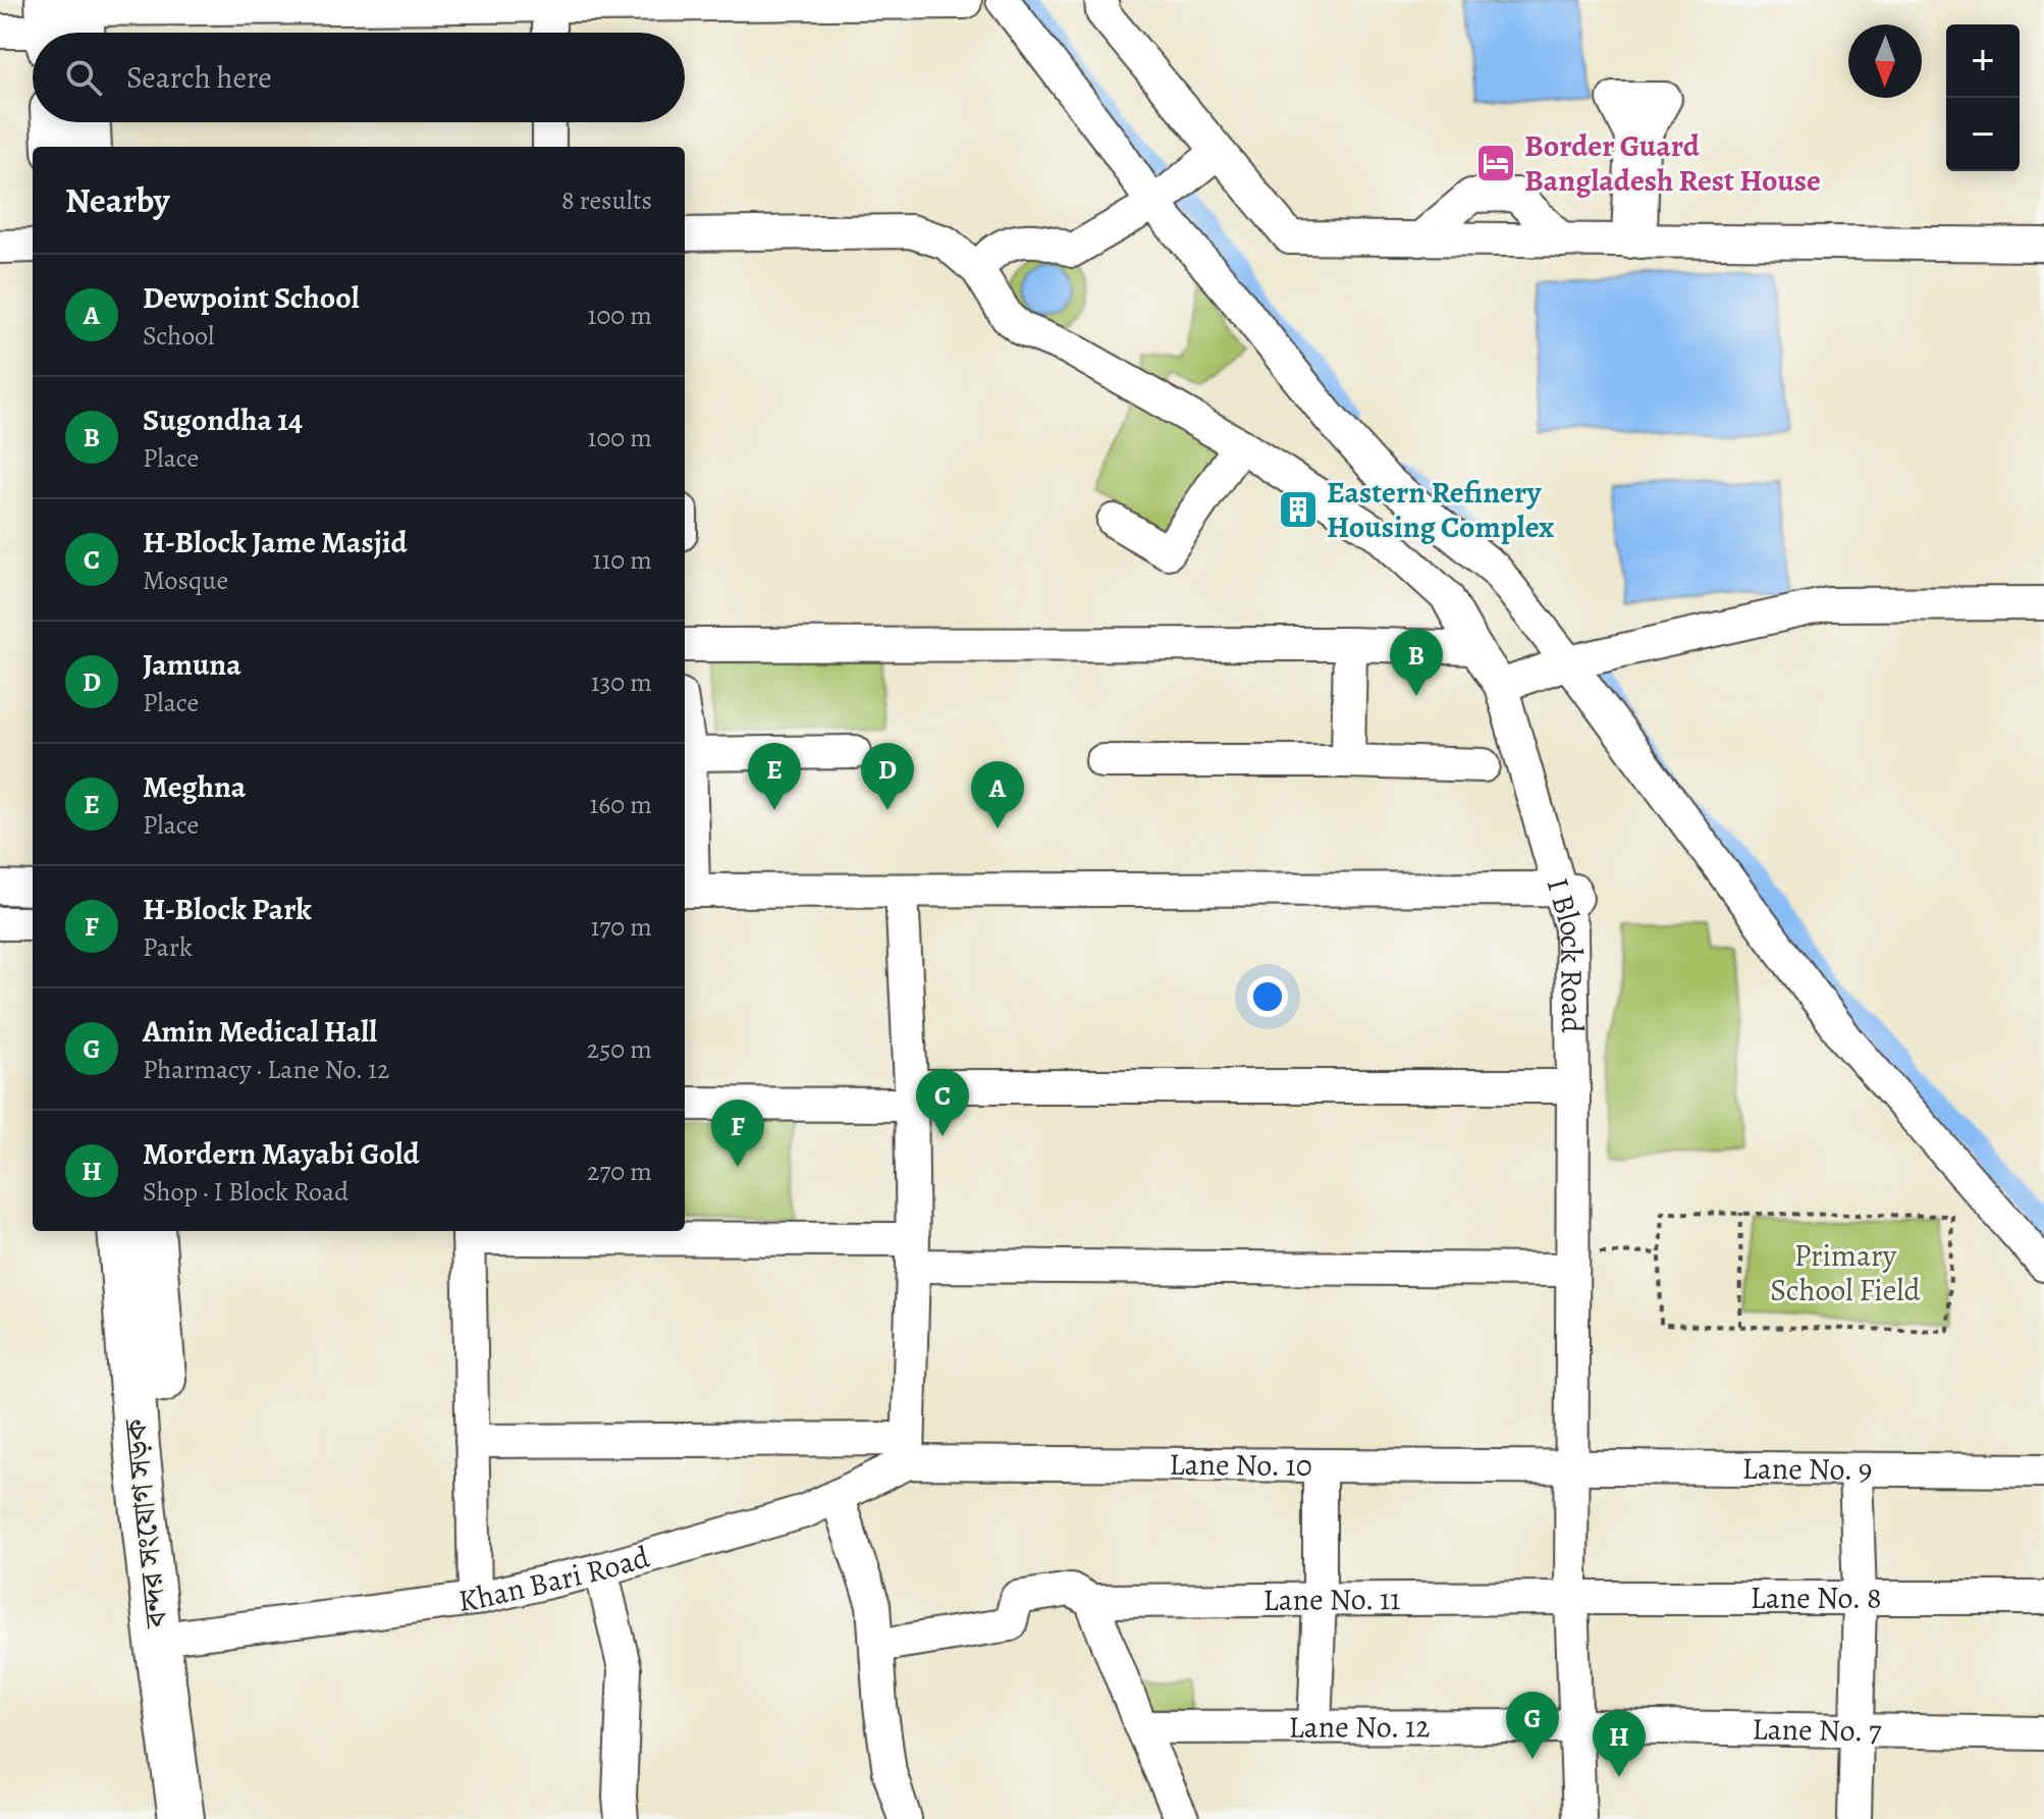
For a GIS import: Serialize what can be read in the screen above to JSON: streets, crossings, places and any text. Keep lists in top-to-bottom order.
{
  "streets": {
    "highway": ["বন্দর সংযোগ সড়ক"],
    "street": [
      "I Block Road",
      "Lane No. 10",
      "Lane No. 9",
      "Khan Bari Road",
      "Lane No. 8",
      "Lane No. 11",
      "Lane No. 12",
      "Lane No. 7"
    ]
  },
  "crossings": [
    ["I Block Road", "Lane No. 10"],
    ["I Block Road", "Lane No. 9"],
    ["I Block Road", "Lane No. 8"],
    ["I Block Road", "Lane No. 11"],
    ["I Block Road", "Lane No. 12"],
    ["I Block Road", "Lane No. 7"],
    ["Lane No. 10", "Lane No. 9"],
    ["Lane No. 10", "Khan Bari Road"],
    ["বন্দর সংযোগ সড়ক", "Khan Bari Road"],
    ["Lane No. 8", "Lane No. 11"],
    ["Lane No. 12", "Lane No. 7"]
  ],
  "parks": ["Primary School Field"],
  "places": {
    "hotel": ["Border Guard Bangladesh Rest House"],
    "building": ["Eastern Refinery Housing Complex"]
  },
  "north": "bottom",
  "page": {
    "map_buttons": ["+", "−"],
    "search": "Search here",
    "heading": ["Nearby", "8 results"],
    "list": [
      {
        "mark": "A",
        "name": "Dewpoint School",
        "note": "School",
        "value": "100 m"
      },
      {
        "mark": "B",
        "name": "Sugondha 14",
        "note": "Place",
        "value": "100 m"
      },
      {
        "mark": "C",
        "name": "H-Block Jame Masjid",
        "note": "Mosque",
        "value": "110 m"
      },
      {
        "mark": "D",
        "name": "Jamuna",
        "note": "Place",
        "value": "130 m"
      },
      {
        "mark": "E",
        "name": "Meghna",
        "note": "Place",
        "value": "160 m"
      },
      {
        "mark": "F",
        "name": "H-Block Park",
        "note": "Park",
        "value": "170 m"
      },
      {
        "mark": "G",
        "name": "Amin Medical Hall",
        "note": "Pharmacy · Lane No. 12",
        "value": "250 m"
      },
      {
        "mark": "H",
        "name": "Mordern Mayabi Gold",
        "note": "Shop · I Block Road",
        "value": "270 m"
      }
    ],
    "pins": [
      "B",
      "D",
      "E",
      "A",
      "C",
      "F",
      "G",
      "H"
    ]
  }
}
